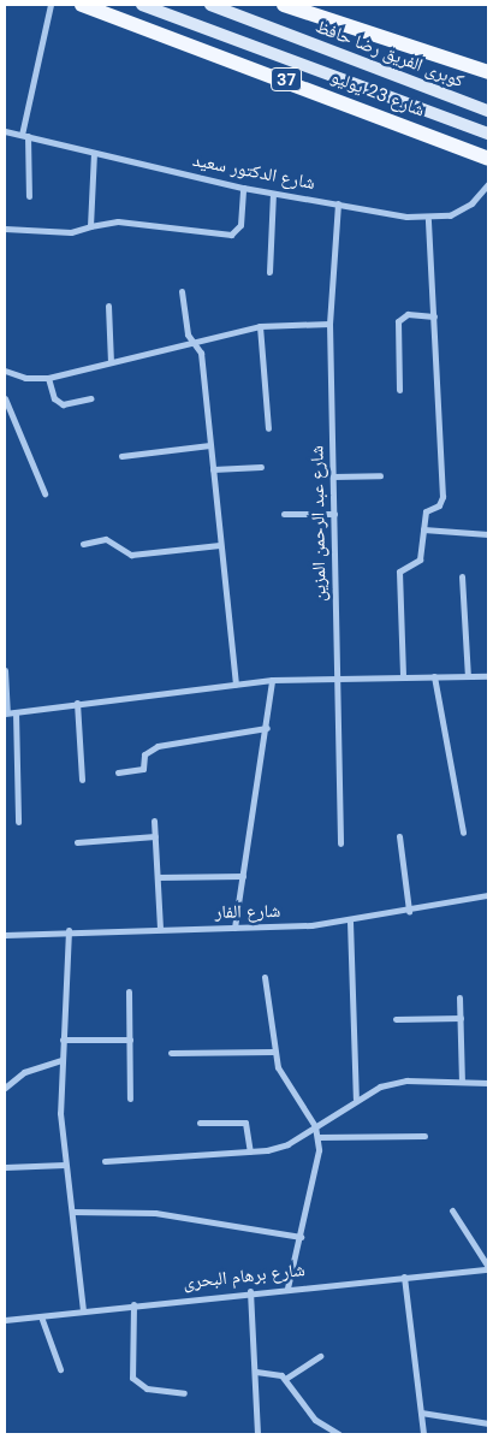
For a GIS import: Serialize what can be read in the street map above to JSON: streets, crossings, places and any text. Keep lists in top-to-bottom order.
{
  "streets": {
    "main road": ["كوبرى الفريق رضا حافظ", "37", "شارع 23 يوليو"],
    "street": [
      "شارع الدكتور سعيد",
      "شارع عبد الرحمن المزين",
      "شارع الفار",
      "شارع برهام البحرى"
    ]
  },
  "crossings": [
    ["شارع الدكتور سعيد", "شارع عبد الرحمن المزين"]
  ]
}
